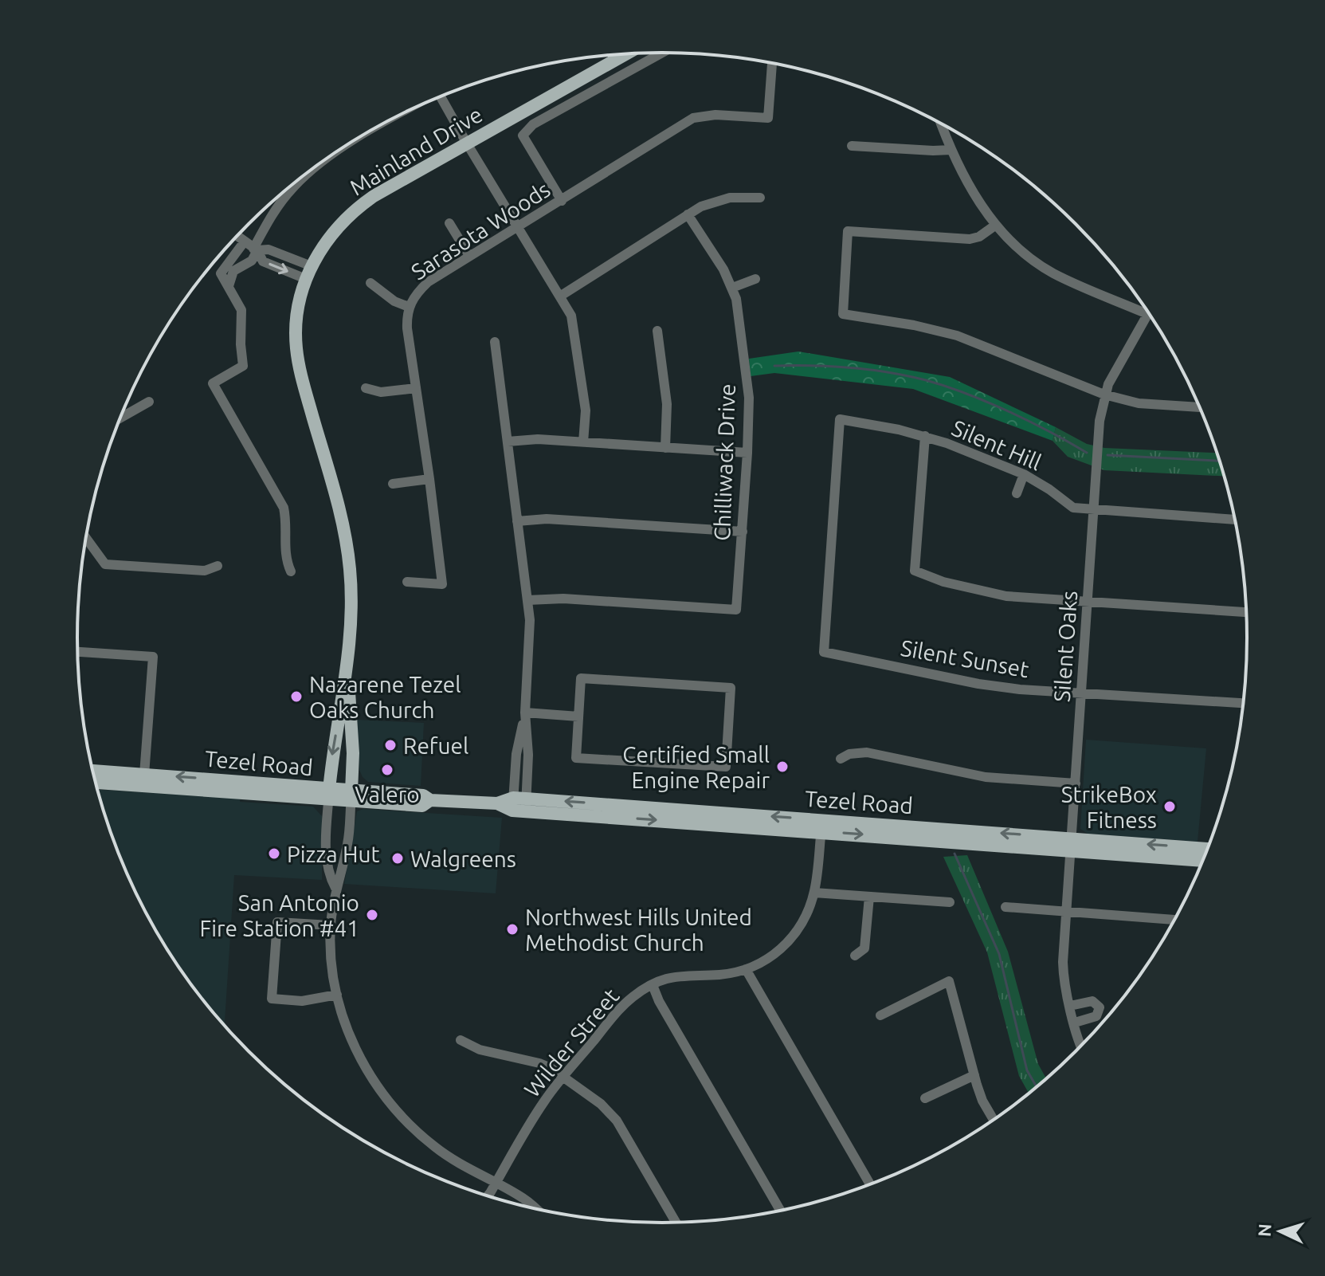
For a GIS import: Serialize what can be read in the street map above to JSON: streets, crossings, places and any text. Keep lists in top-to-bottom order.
{
  "streets": {
    "main road": ["Mainland Drive", "Tezel Road"],
    "street": [
      "Sarasota Woods",
      "Silent Hill",
      "Chilliwack Drive",
      "Silent Oaks",
      "Silent Sunset",
      "Wilder Street"
    ]
  },
  "crossings": [
    ["Mainland Drive", "Tezel Road"],
    ["Silent Hill", "Silent Oaks"],
    ["Silent Hill", "Silent Sunset"],
    ["Silent Oaks", "Silent Sunset"],
    ["Silent Oaks", "Tezel Road"],
    ["Tezel Road", "Wilder Street"]
  ],
  "places": [
    "Nazarene Tezel Oaks Church",
    "Refuel",
    "Certified Small Engine Repair",
    "Valero",
    "StrikeBox Fitness",
    "Pizza Hut",
    "Walgreens",
    "San Antonio Fire Station #41",
    "Northwest Hills United Methodist Church"
  ],
  "north": "left"
}
